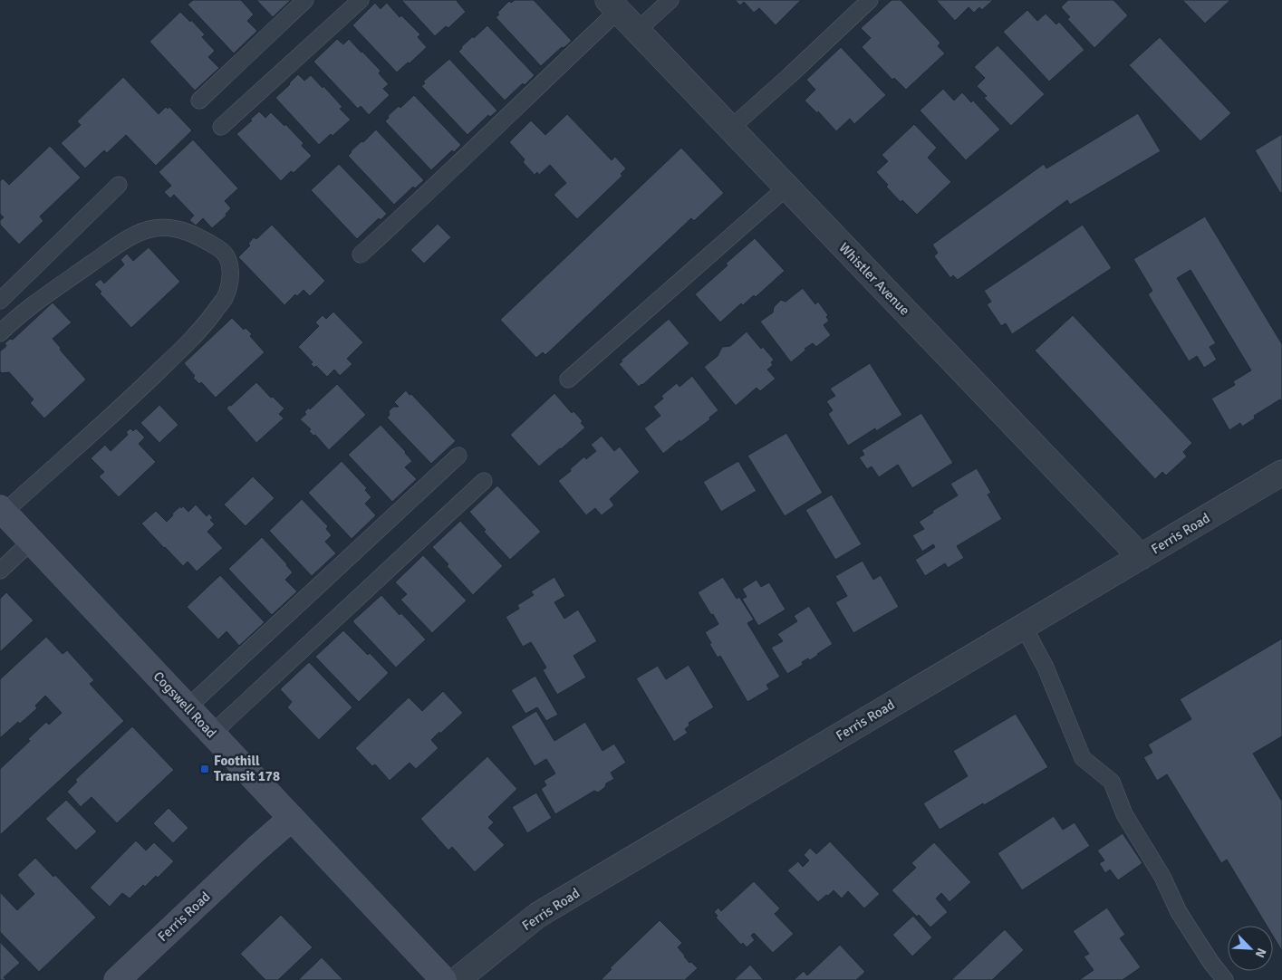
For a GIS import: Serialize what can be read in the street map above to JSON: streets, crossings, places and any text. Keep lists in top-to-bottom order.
{
  "streets": {
    "street": ["Whistler Avenue", "Ferris Road", "Cogswell Road"]
  },
  "crossings": [
    ["Whistler Avenue", "Ferris Road"],
    ["Ferris Road", "Cogswell Road"]
  ],
  "places": {
    "transit": ["Foothill Transit 178"]
  },
  "north": "bottom right"
}
